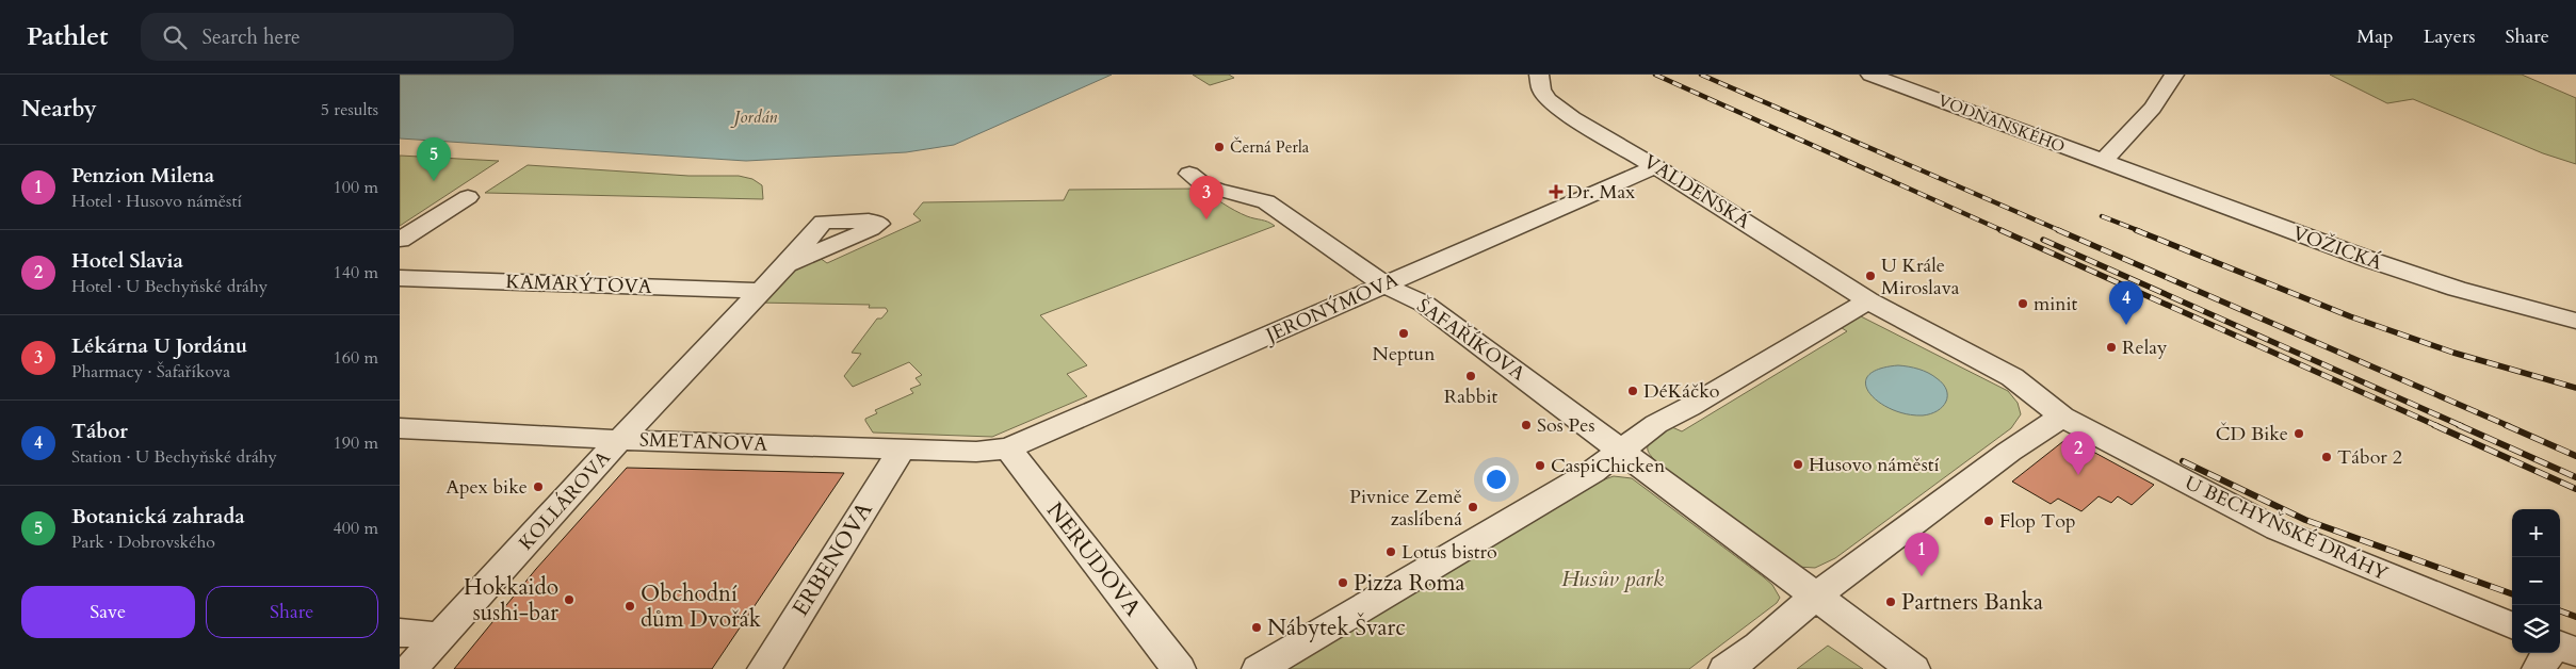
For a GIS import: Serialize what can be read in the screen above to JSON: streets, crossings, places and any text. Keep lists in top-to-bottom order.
{
  "streets": {
    "street": [
      "VODŇANSKÉHO",
      "VALDENSKÁ",
      "VOŽICKÁ",
      "KAMARÝTOVA",
      "JERONÝMOVA",
      "ŠAFAŘÍKOVA",
      "SMETANOVA",
      "KOLLÁROVA",
      "U BECHYŇSKÉ DRÁHY",
      "ERBENOVA",
      "NERUDOVA"
    ]
  },
  "crossings": [
    ["VODŇANSKÉHO", "VOŽICKÁ"],
    ["VALDENSKÁ", "JERONÝMOVA"],
    ["KAMARÝTOVA", "KOLLÁROVA"],
    ["JERONÝMOVA", "ŠAFAŘÍKOVA"],
    ["JERONÝMOVA", "SMETANOVA"],
    ["JERONÝMOVA", "NERUDOVA"],
    ["SMETANOVA", "KOLLÁROVA"],
    ["SMETANOVA", "ERBENOVA"],
    ["SMETANOVA", "NERUDOVA"]
  ],
  "water": ["Jordán"],
  "parks": ["Husův park"],
  "places": {
    "other": [
      "Černá Perla",
      "U Krále Miroslava",
      "minit",
      "Neptun",
      "Relay",
      "Rabbit",
      "DéKáčko",
      "Sos Pes",
      "ČD Bike",
      "Tábor 2",
      "Husovo náměstí",
      "CaspiChicken",
      "Apex bike",
      "Pivnice Země zaslíbená",
      "Flop Top",
      "Lotus bistro",
      "Pizza Roma",
      "Hokkaido sushi-bar",
      "Partners Banka",
      "Obchodní dům Dvořák",
      "Nábytek Švarc"
    ],
    "health": ["Dr. Max"]
  },
  "page": {
    "header": "Pathlet",
    "search": "Search here",
    "nav": ["Map", "Layers", "Share"],
    "heading": ["Nearby", "5 results"],
    "pins": [
      "5",
      "3",
      "4",
      "2",
      "1"
    ],
    "list": [
      {
        "mark": "1",
        "name": "Penzion Milena",
        "note": "Hotel · Husovo náměstí",
        "value": "100 m"
      },
      {
        "mark": "2",
        "name": "Hotel Slavia",
        "note": "Hotel · U Bechyňské dráhy",
        "value": "140 m"
      },
      {
        "mark": "3",
        "name": "Lékárna U Jordánu",
        "note": "Pharmacy · Šafaříkova",
        "value": "160 m"
      },
      {
        "mark": "4",
        "name": "Tábor",
        "note": "Station · U Bechyňské dráhy",
        "value": "190 m"
      },
      {
        "mark": "5",
        "name": "Botanická zahrada",
        "note": "Park · Dobrovského",
        "value": "400 m"
      }
    ],
    "map_buttons": ["+", "−"],
    "buttons": ["Save", "Share"]
  }
}
